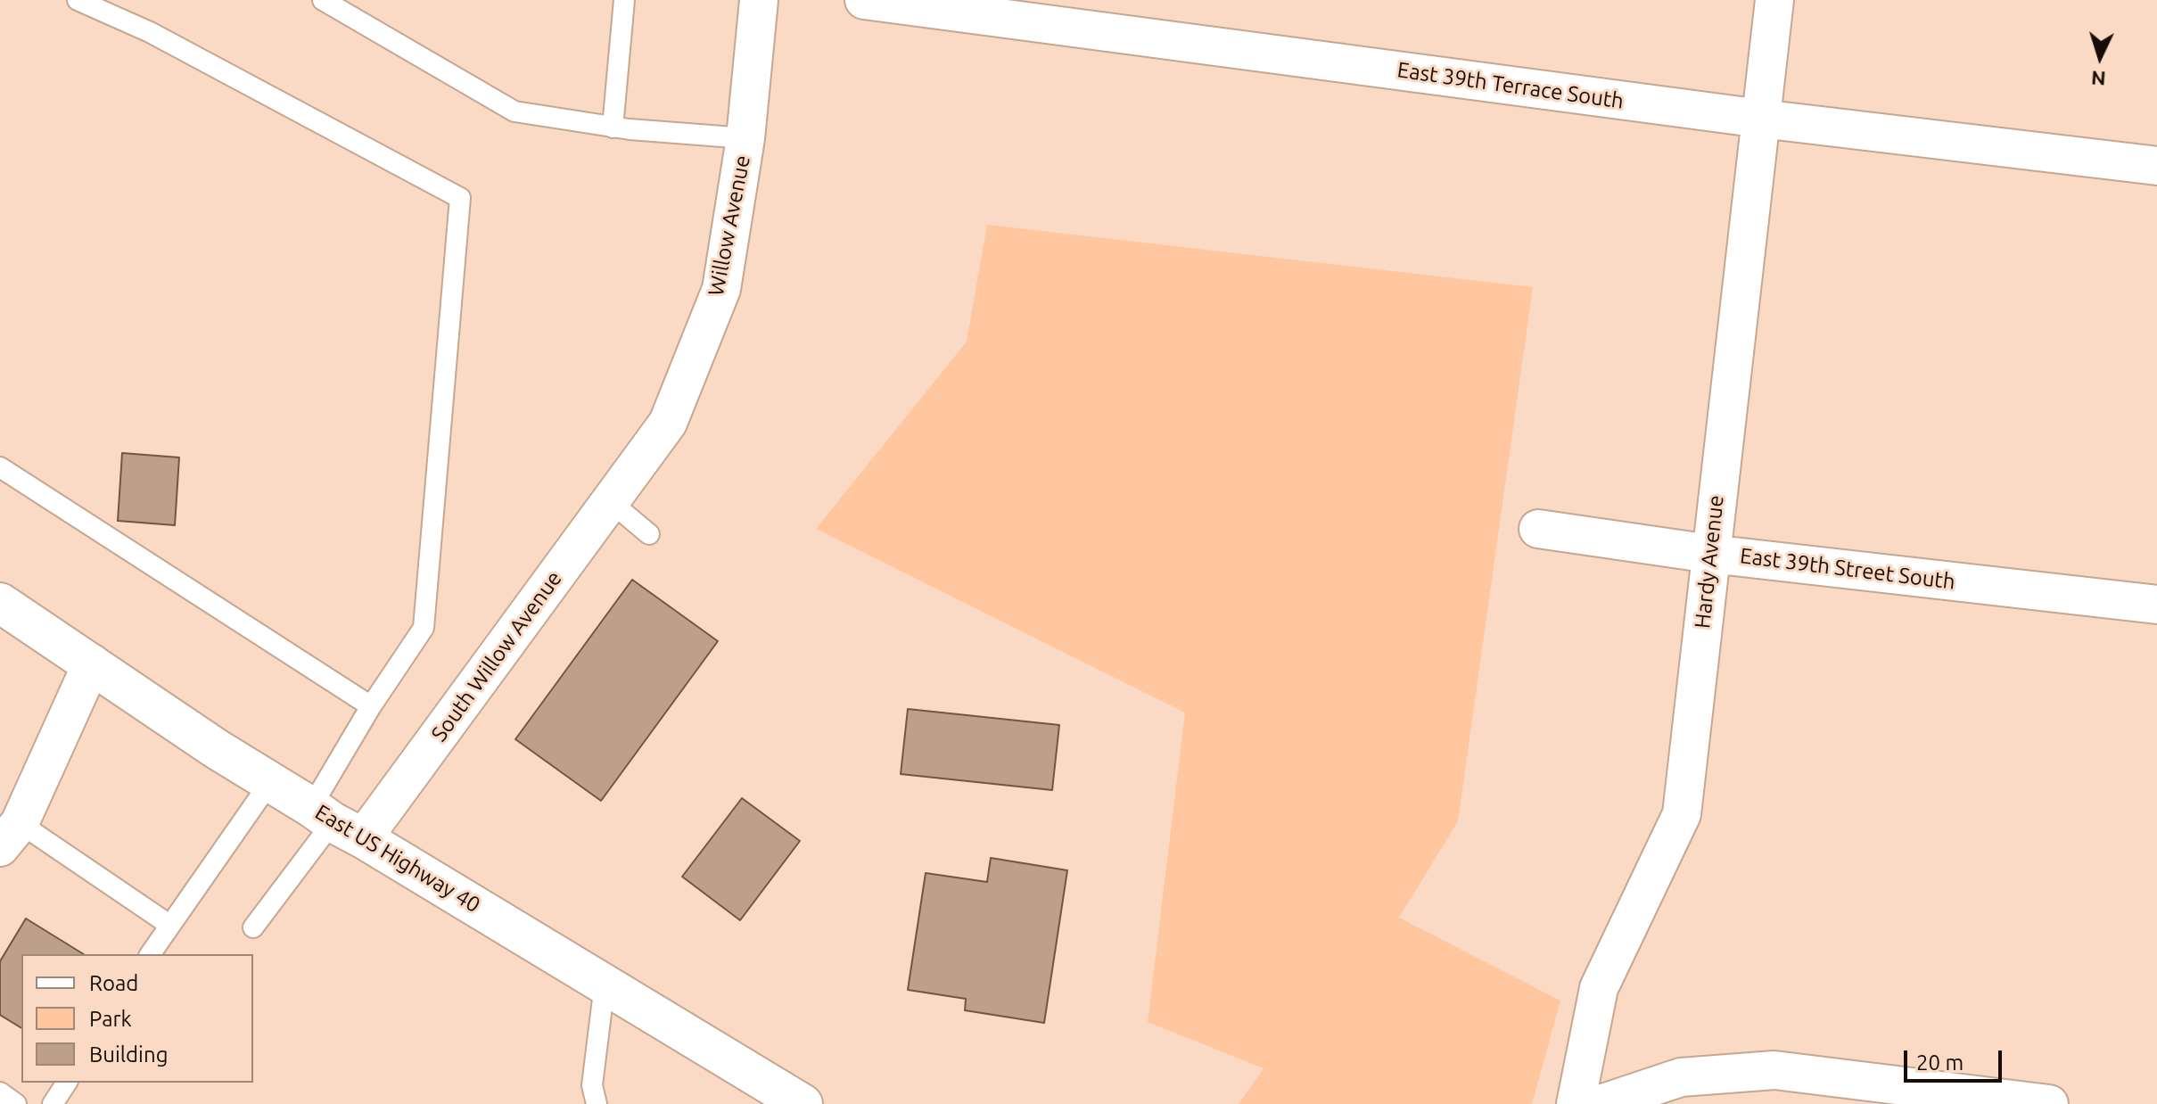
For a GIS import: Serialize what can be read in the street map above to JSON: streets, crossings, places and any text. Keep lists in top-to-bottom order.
{
  "streets": {
    "main road": ["East US Highway 40"],
    "street": [
      "East 39th Terrace South",
      "Willow Avenue",
      "Hardy Avenue",
      "East 39th Street South",
      "South Willow Avenue"
    ]
  },
  "crossings": [
    ["East 39th Terrace South", "Hardy Avenue"],
    ["Willow Avenue", "South Willow Avenue"],
    ["Hardy Avenue", "East 39th Street South"],
    ["South Willow Avenue", "East US Highway 40"]
  ],
  "legend": ["Road", "Park", "Building"],
  "scale_bar": "20 m",
  "north": "bottom"
}
